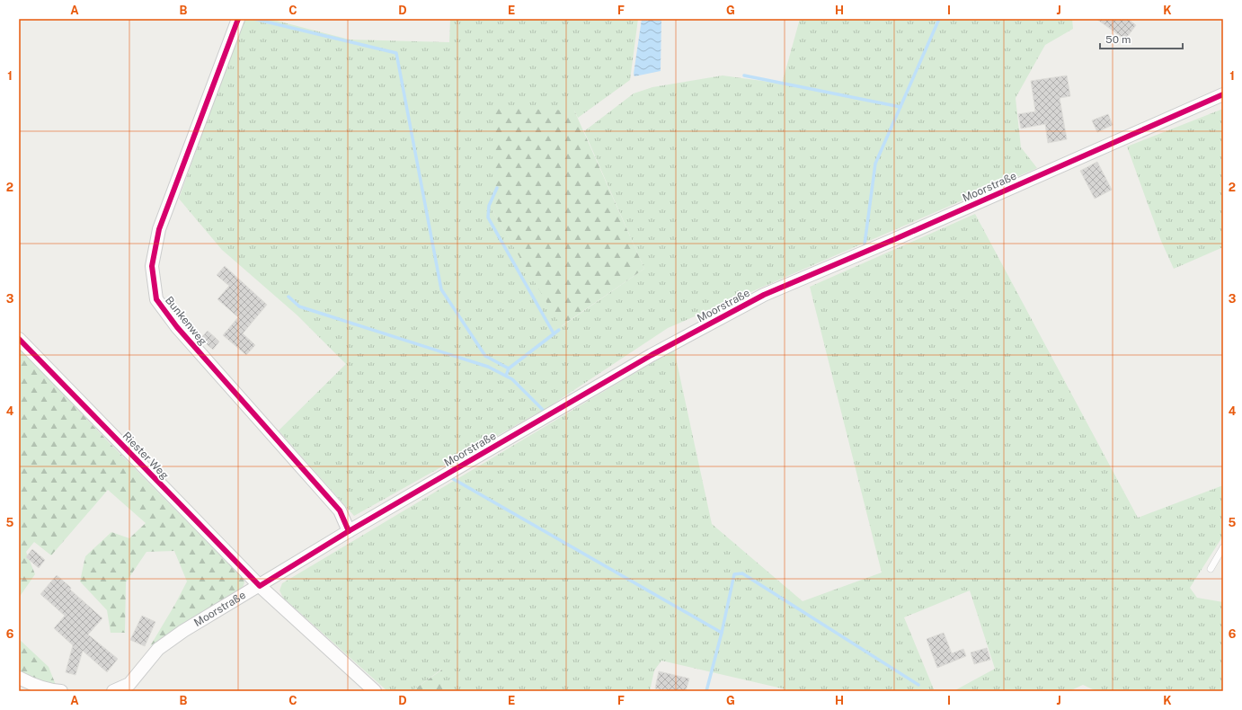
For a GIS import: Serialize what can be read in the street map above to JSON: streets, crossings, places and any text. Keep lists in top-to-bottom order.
{
  "streets": {
    "street": ["Moorstraße", "Bunkenweg", "Riester Weg"]
  },
  "crossings": [
    ["Moorstraße", "Bunkenweg"],
    ["Moorstraße", "Riester Weg"]
  ],
  "scale_bar": "50 m",
  "grid": {
    "columns": [
      "A",
      "B",
      "C",
      "D",
      "E",
      "F",
      "G",
      "H",
      "I",
      "J",
      "K"
    ],
    "rows": [
      "1",
      "2",
      "3",
      "4",
      "5",
      "6"
    ]
  }
}
